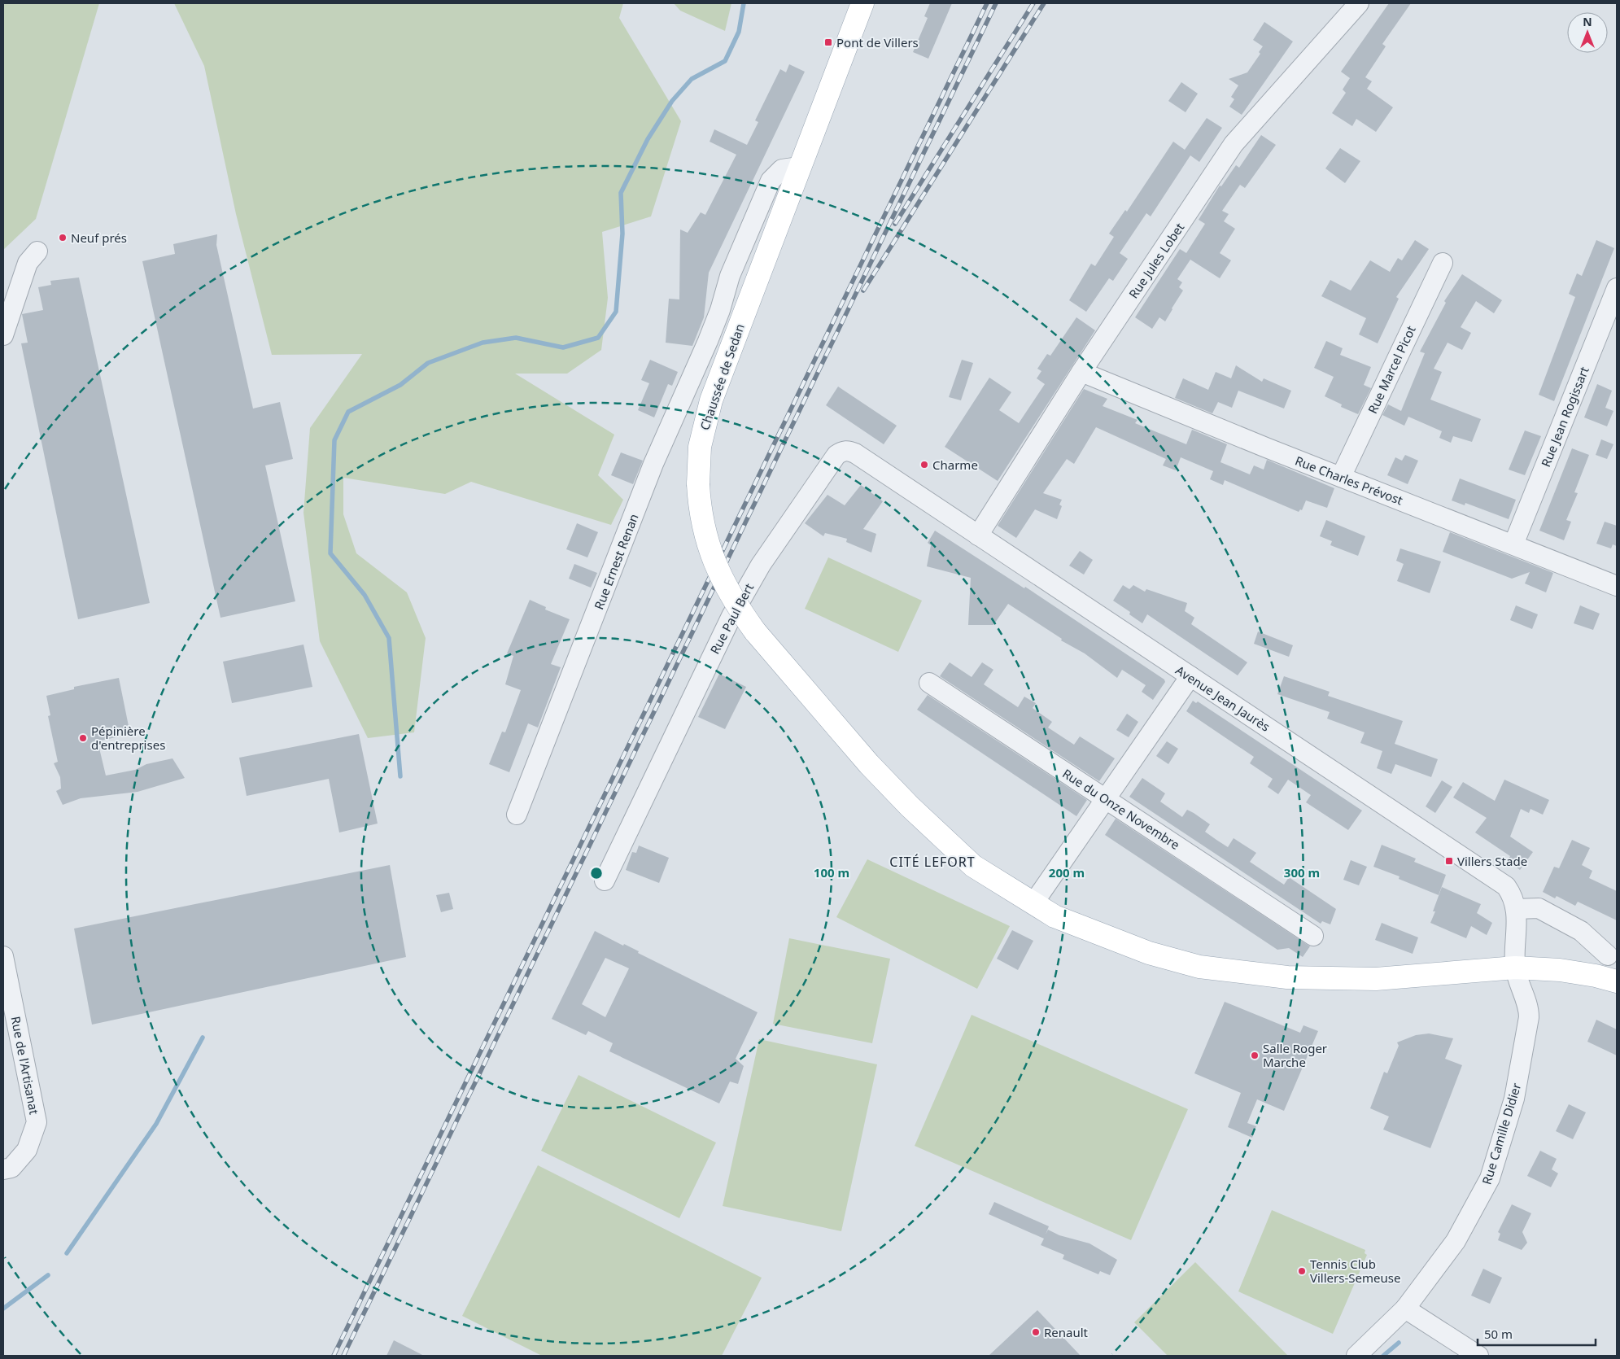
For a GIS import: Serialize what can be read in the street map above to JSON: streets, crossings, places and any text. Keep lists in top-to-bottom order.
{
  "streets": {
    "main road": ["Chaussée de Sedan"],
    "street": [
      "Rue Jules Lobet",
      "Rue Marcel Picot",
      "Rue Jean Rogissart",
      "Rue Charles Prévost",
      "Rue Ernest Renan",
      "Rue Paul Bert",
      "Avenue Jean Jaurès",
      "Rue du Onze Novembre",
      "Rue de l'Artisanat",
      "Rue Camille Didier"
    ]
  },
  "crossings": [
    ["Rue Jules Lobet", "Rue Charles Prévost"],
    ["Rue Jules Lobet", "Avenue Jean Jaurès"],
    ["Rue Marcel Picot", "Rue Charles Prévost"],
    ["Chaussée de Sedan", "Rue Ernest Renan"],
    ["Chaussée de Sedan", "Avenue Jean Jaurès"],
    ["Chaussée de Sedan", "Rue Camille Didier"],
    ["Rue Jean Rogissart", "Rue Charles Prévost"],
    ["Rue Paul Bert", "Avenue Jean Jaurès"],
    ["Avenue Jean Jaurès", "Rue Camille Didier"]
  ],
  "districts": ["CITÉ LEFORT"],
  "places": {
    "transit": ["Pont de Villers", "Villers Stade"],
    "other": [
      "Neuf prés",
      "Charme",
      "Pépinière d'entreprises",
      "Salle Roger Marche",
      "Tennis Club Villers-Semeuse",
      "Renault"
    ]
  },
  "scale_bar": "50 m",
  "north": "top",
  "rings": ["100 m", "200 m", "300 m"]
}
